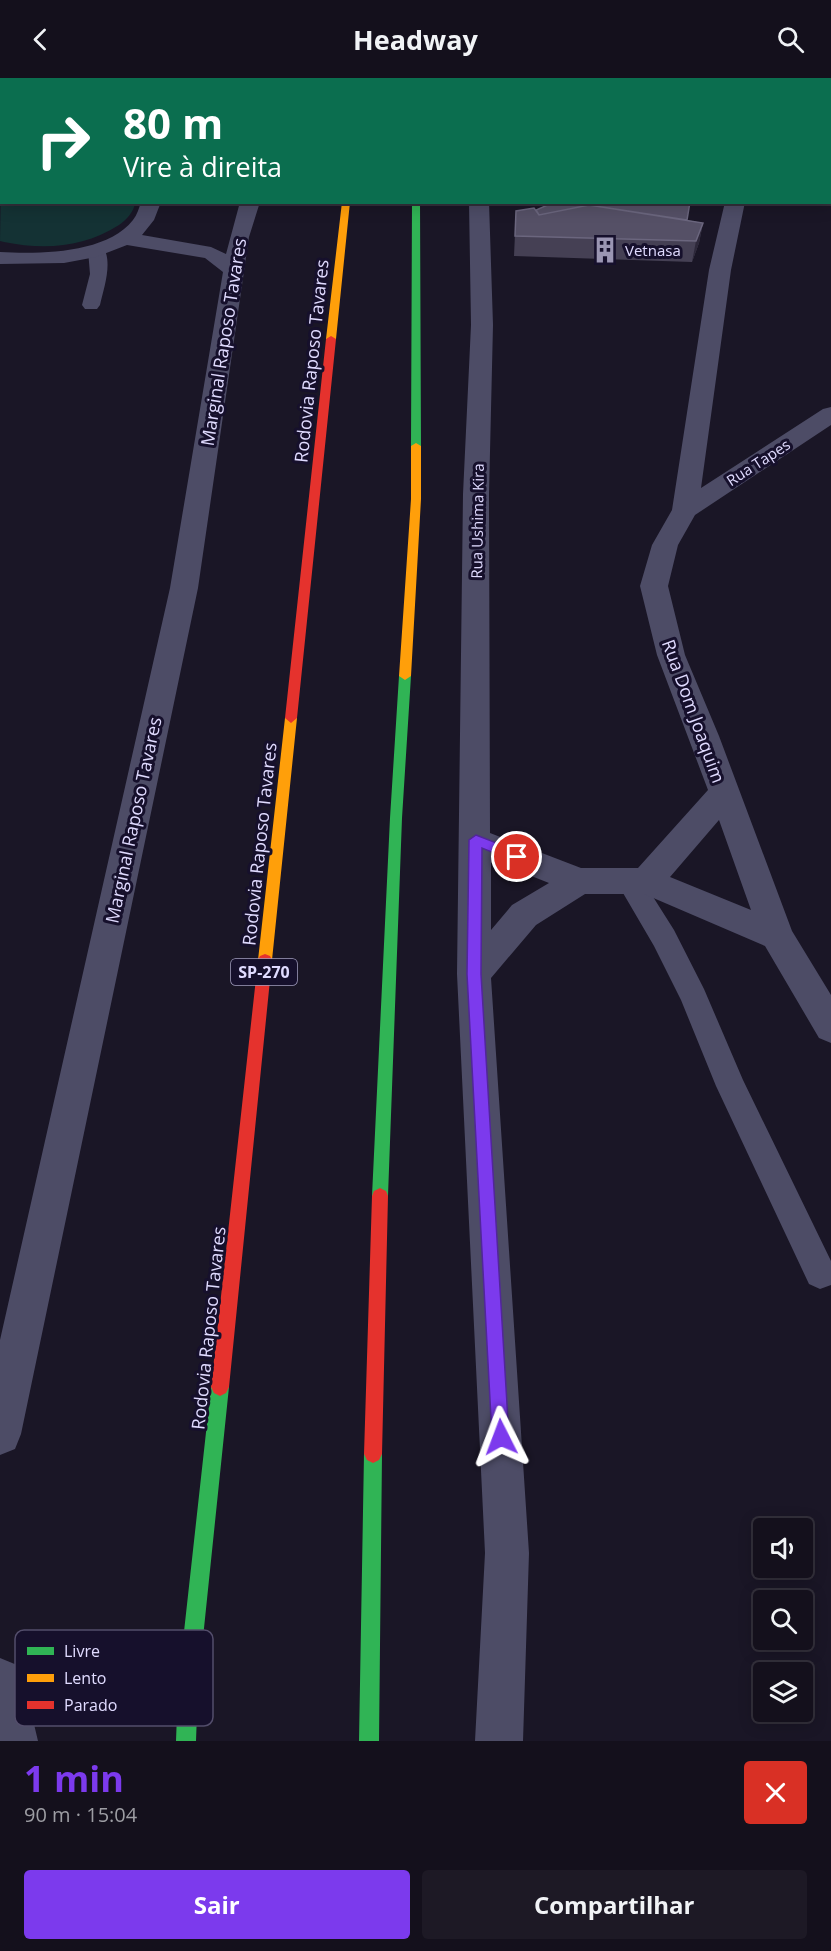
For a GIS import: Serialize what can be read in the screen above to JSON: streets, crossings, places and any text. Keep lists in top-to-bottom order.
{
  "streets": {
    "highway": ["Rodovia Raposo Tavares", "SP-270"],
    "street": [
      "Marginal Raposo Tavares",
      "Rua Tapes",
      "Rua Ushima Kira",
      "Rua Dom Joaquim"
    ]
  },
  "crossings": [
    ["Rua Tapes", "Rua Dom Joaquim"]
  ],
  "places": {
    "building": ["Vetnasa"]
  },
  "legend": ["Livre", "Lento", "Parado"],
  "page": {
    "header": "Headway",
    "turn": ["80 m", "Vire à direita"],
    "heading": ["1 min", "90 m · 15:04"],
    "buttons": ["Sair", "Compartilhar"]
  }
}
